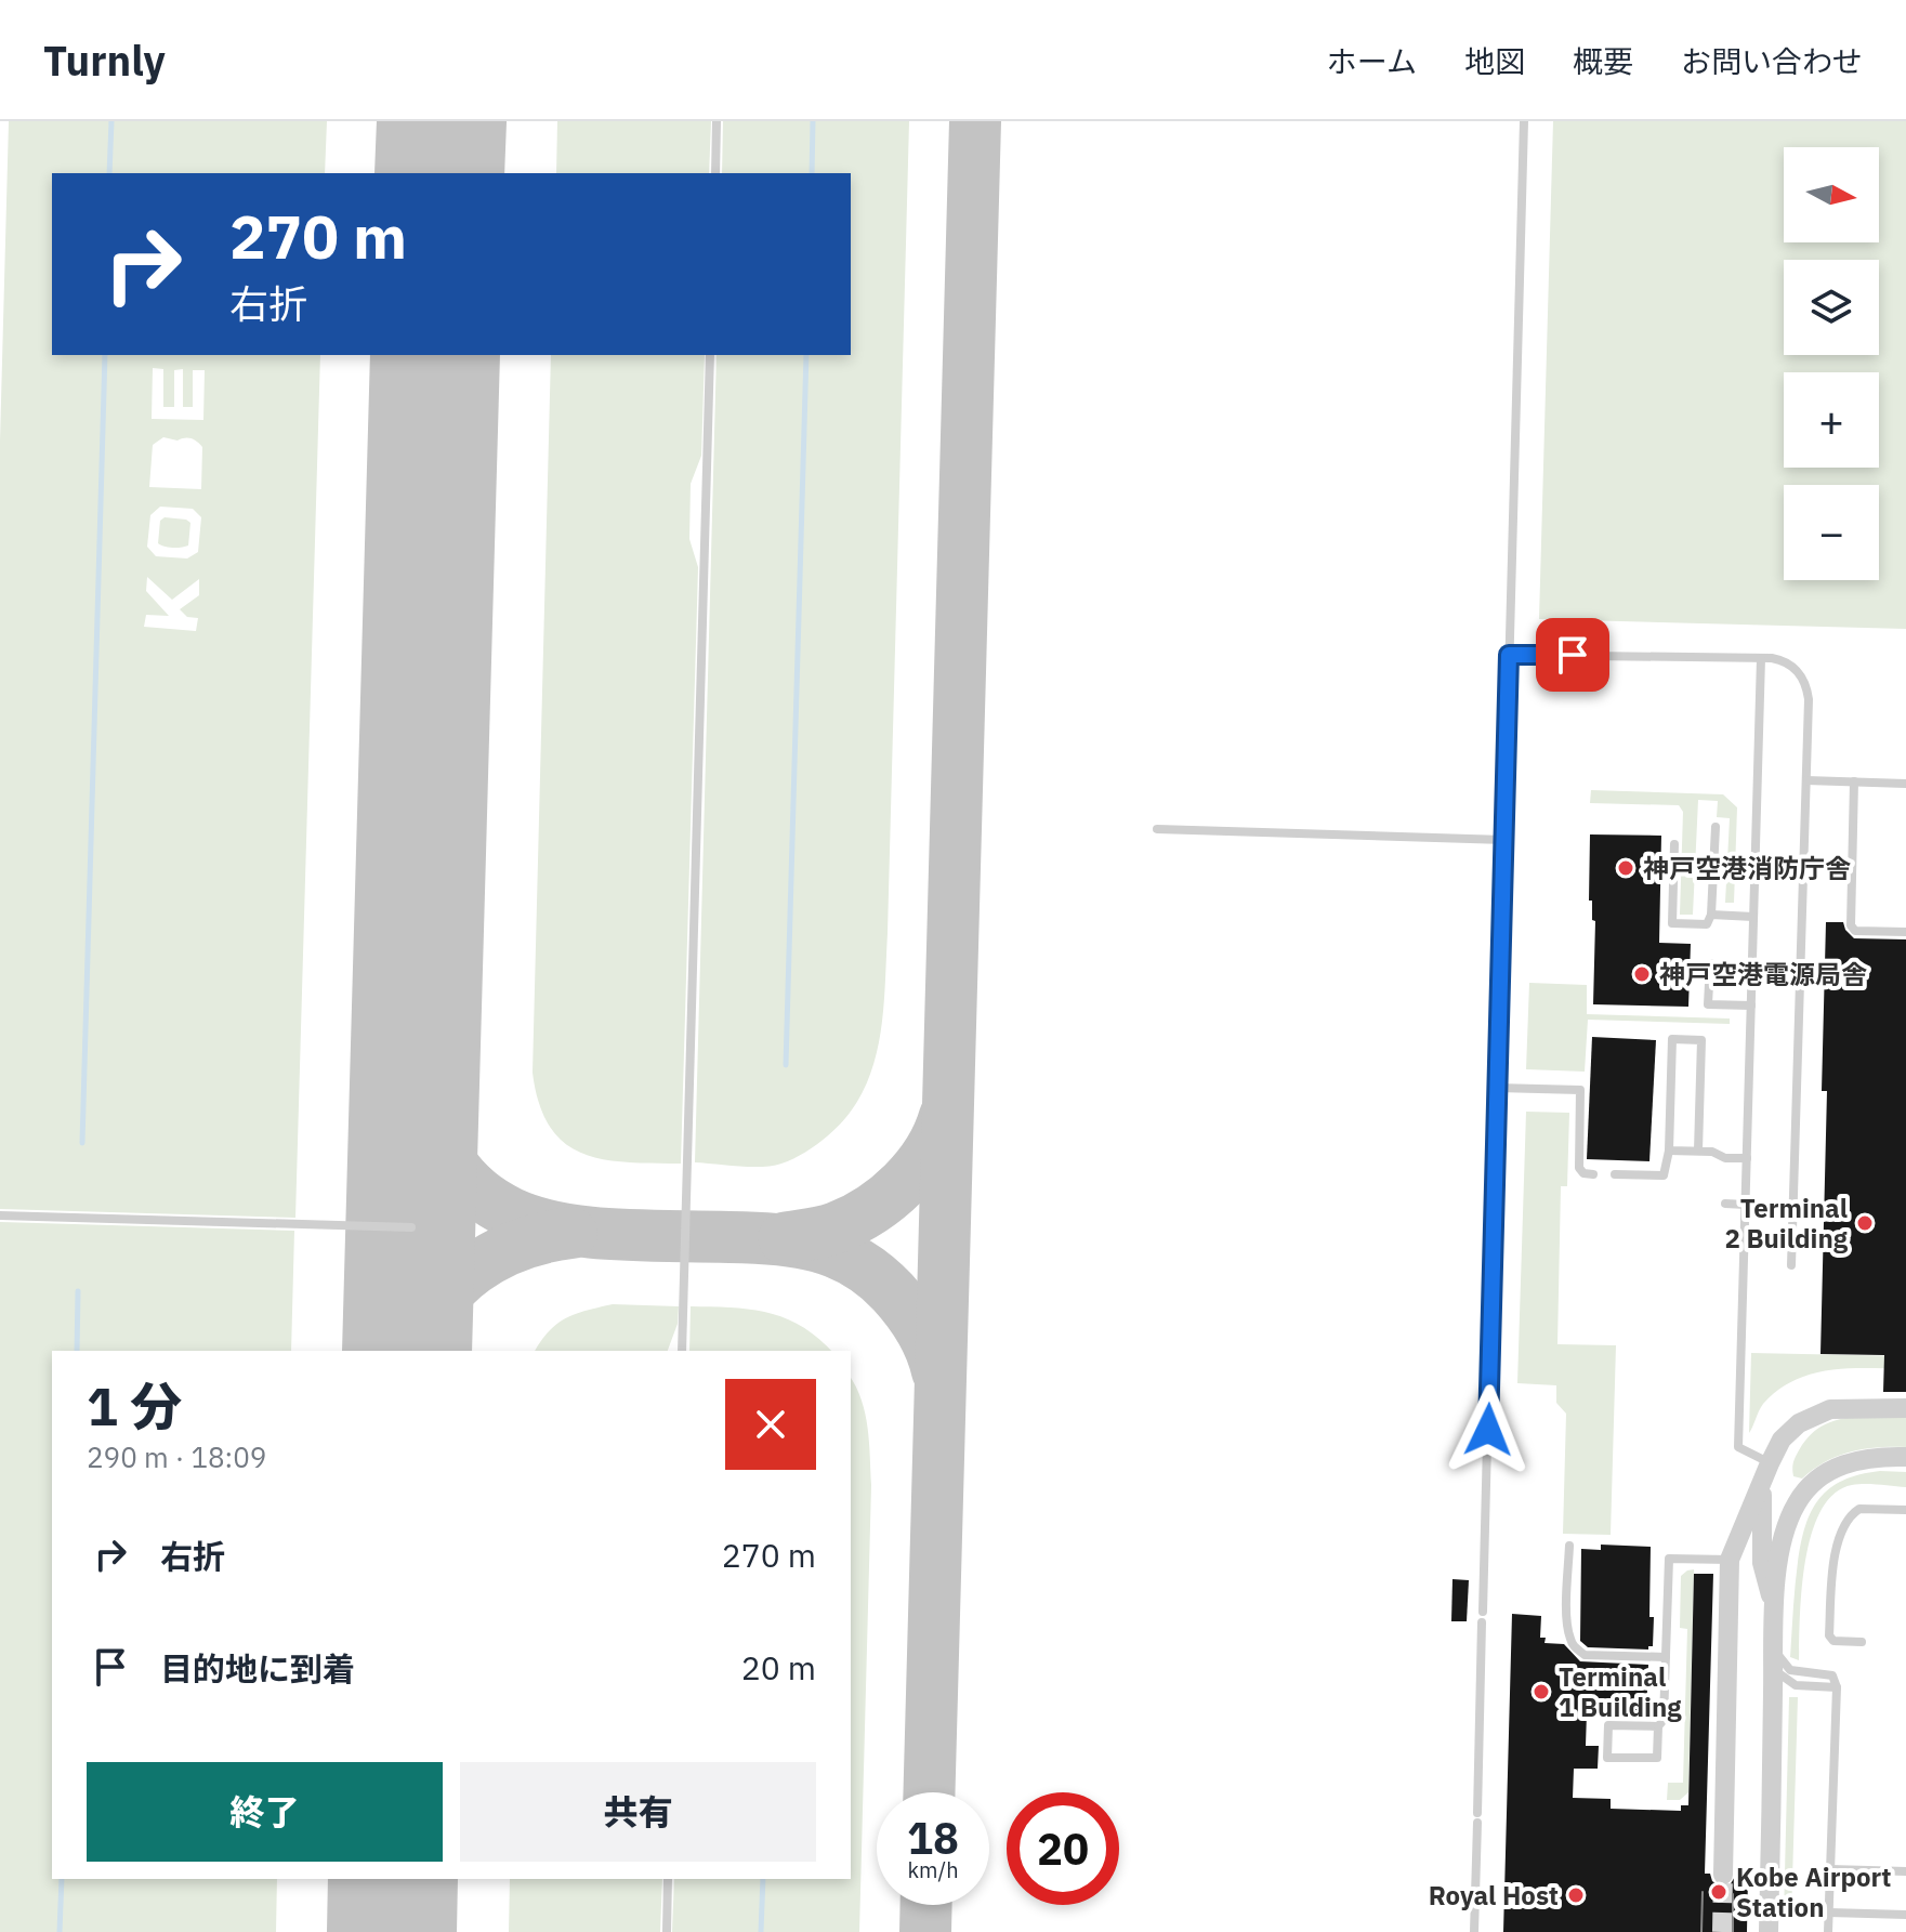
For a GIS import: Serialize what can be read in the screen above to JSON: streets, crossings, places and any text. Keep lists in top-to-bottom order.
{
  "places": [
    "神戸空港消防庁舎",
    "神戸空港電源局舎",
    "Terminal 2 Building",
    "Terminal 1 Building",
    "Kobe Airport Station",
    "Royal Host"
  ],
  "north": "right",
  "page": {
    "header": "Turnly",
    "nav": [
      "ホーム",
      "地図",
      "概要",
      "お問い合わせ"
    ],
    "map_buttons": ["+", "−"],
    "turn": ["270 m", "右折"],
    "heading": ["1 分", "290 m · 18:09"],
    "list": [
      {
        "name": "右折",
        "value": "270 m"
      },
      {
        "name": "目的地に到着",
        "value": "20 m"
      }
    ],
    "buttons": ["終了", "共有"],
    "speed": "18 km/h",
    "limit": "20"
  }
}
